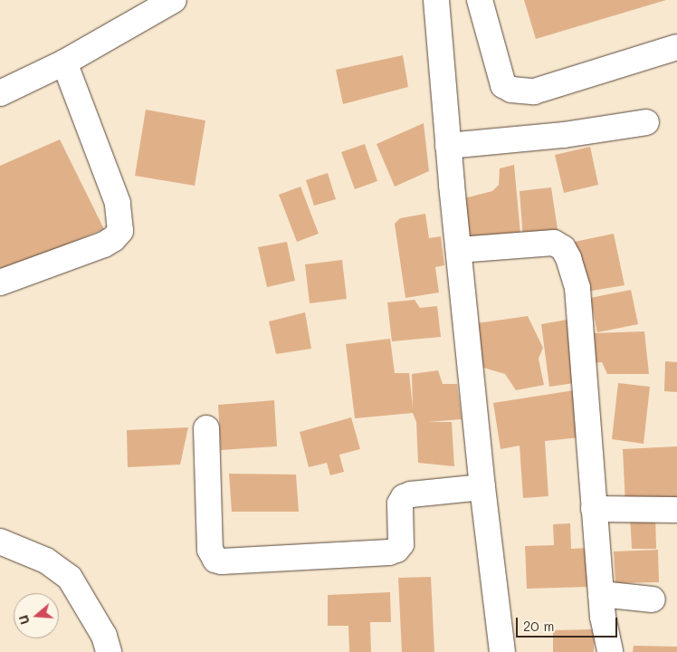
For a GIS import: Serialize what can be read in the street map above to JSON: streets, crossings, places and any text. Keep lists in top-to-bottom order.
{
  "scale_bar": "20 m",
  "north": "left"
}
